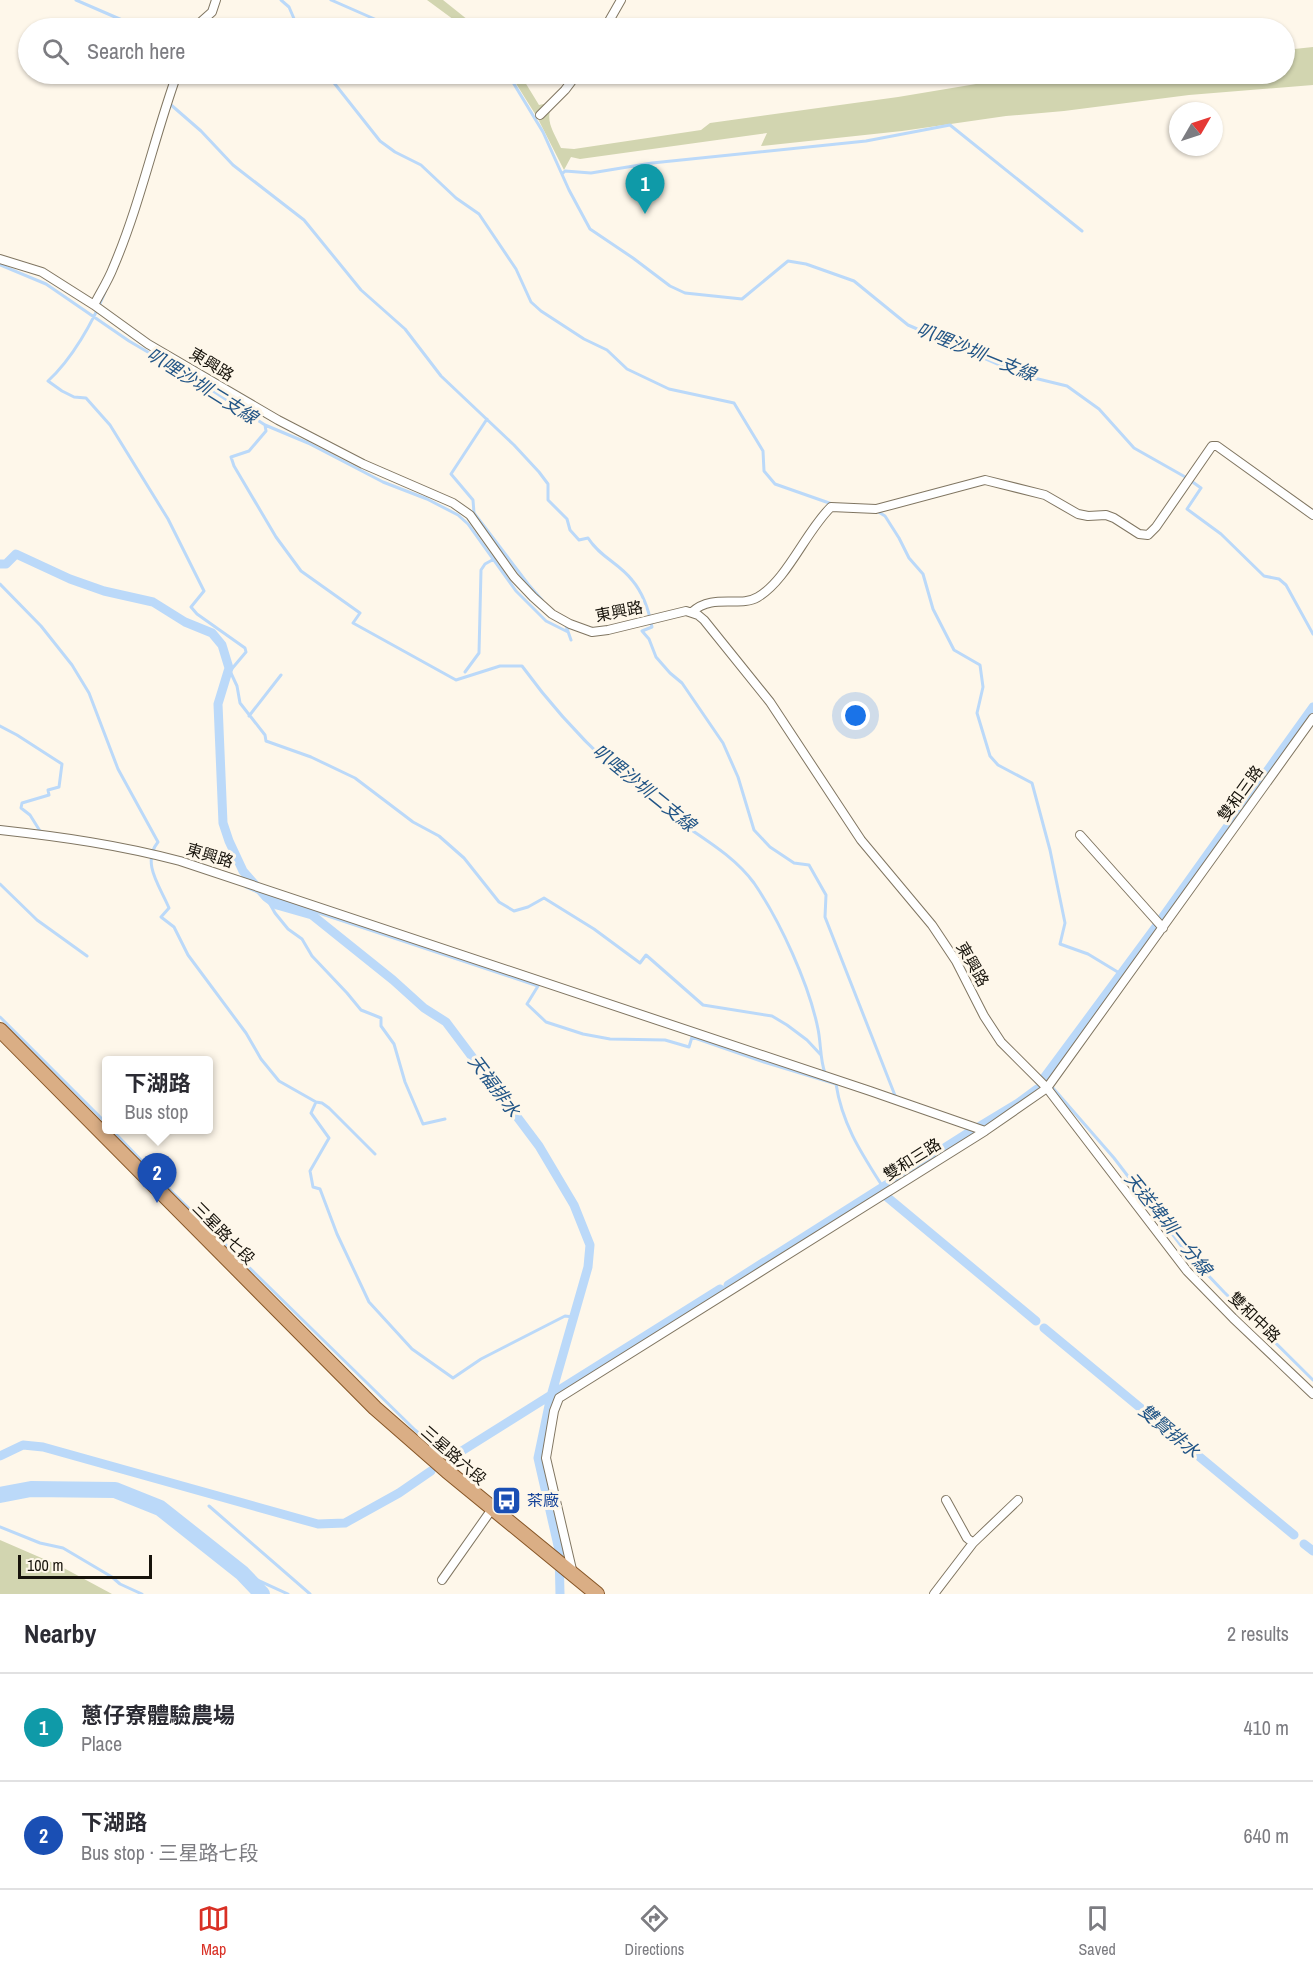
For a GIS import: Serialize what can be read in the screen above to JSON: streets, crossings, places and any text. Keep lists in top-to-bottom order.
{
  "streets": {
    "main road": ["三星路七段", "三星路六段"],
    "street": ["東興路", "雙和三路", "雙和中路"]
  },
  "crossings": [
    ["東興路", "雙和三路"],
    ["東興路", "雙和中路"],
    ["雙和三路", "雙和中路"],
    ["雙和三路", "三星路六段"],
    ["三星路七段", "三星路六段"]
  ],
  "water": [
    "叭哩沙圳一支線",
    "叭哩沙圳二支線",
    "天福排水",
    "天送埤圳一分線",
    "雙賢排水"
  ],
  "places": {
    "bus stop": ["茶廠"]
  },
  "scale_bar": "100 m",
  "north": "top right",
  "page": {
    "search": "Search here",
    "pins": ["1", "2"],
    "popup": ["下湖路", "Bus stop"],
    "scale": "100 m",
    "heading": ["Nearby", "2 results"],
    "list": [
      {
        "mark": "1",
        "name": "蔥仔寮體驗農場",
        "note": "Place",
        "value": "410 m"
      },
      {
        "mark": "2",
        "name": "下湖路",
        "note": "Bus stop · 三星路七段",
        "value": "640 m"
      }
    ],
    "nav": ["Map", "Directions", "Saved"]
  }
}
